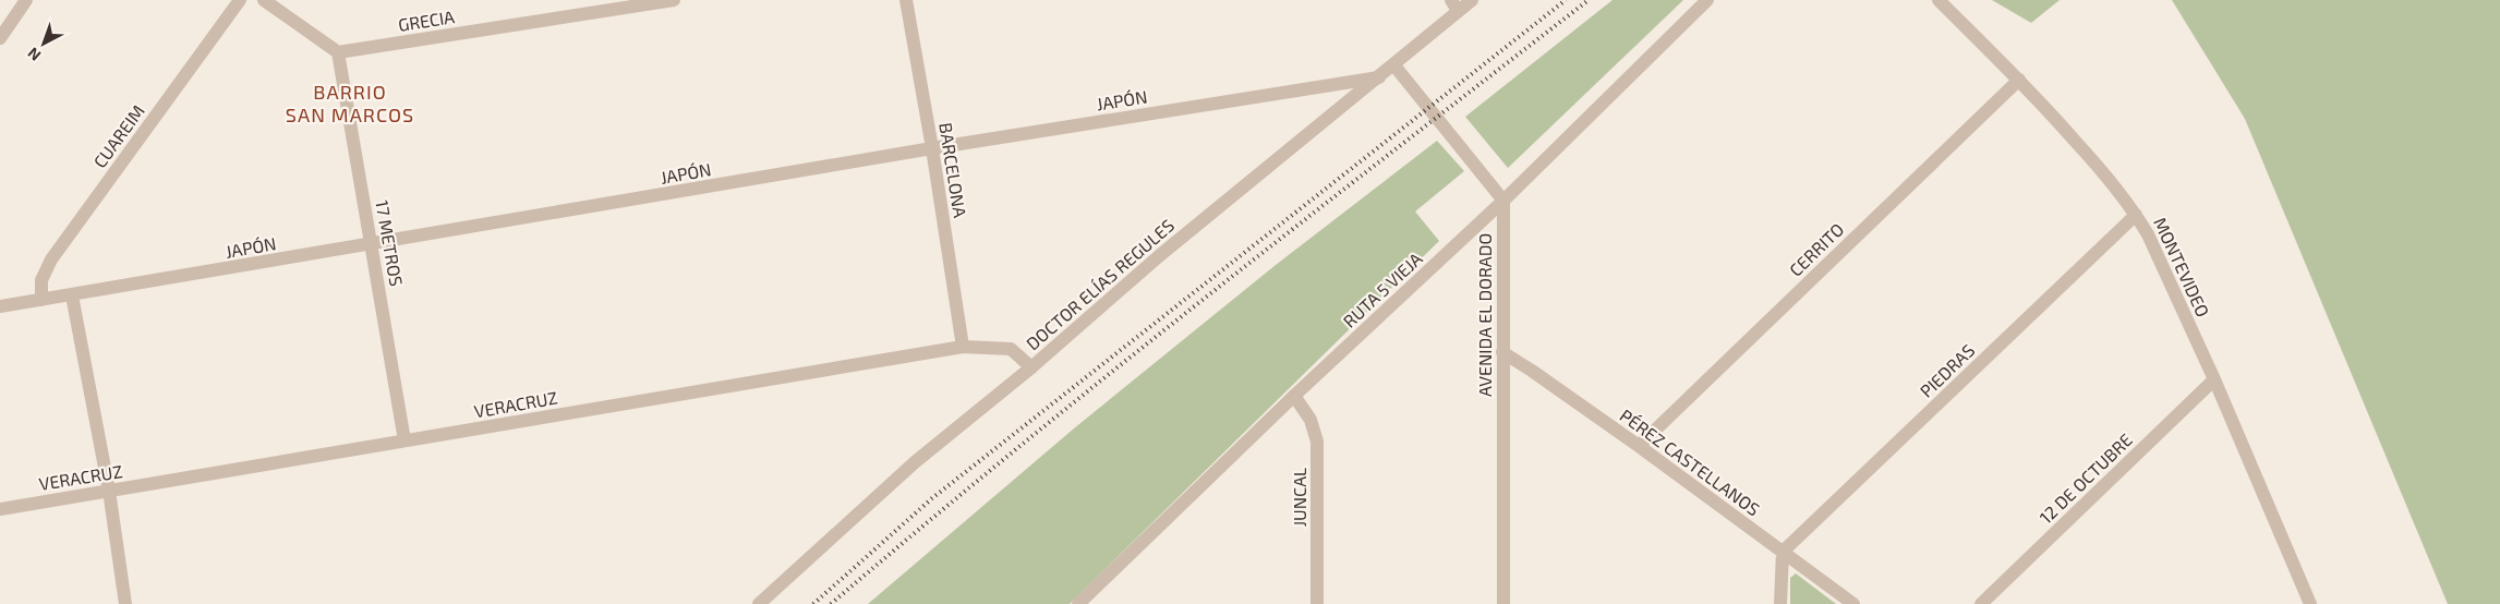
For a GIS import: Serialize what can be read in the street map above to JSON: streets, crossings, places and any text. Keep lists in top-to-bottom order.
{
  "streets": {
    "street": [
      "GRECIA",
      "JAPÓN",
      "CUAREIM",
      "BARCELONA",
      "17 METROS",
      "CERRITO",
      "MONTEVIDEO",
      "DOCTOR ELÍAS REGULES",
      "RUTA 5 VIEJA",
      "AVENIDA EL DORADO",
      "PIEDRAS",
      "VERACRUZ",
      "PÉREZ CASTELLANOS",
      "12 DE OCTUBRE",
      "JUNCAL"
    ]
  },
  "crossings": [
    ["GRECIA", "17 METROS"],
    ["JAPÓN", "CUAREIM"],
    ["JAPÓN", "BARCELONA"],
    ["JAPÓN", "17 METROS"],
    ["JAPÓN", "DOCTOR ELÍAS REGULES"],
    ["BARCELONA", "VERACRUZ"],
    ["17 METROS", "VERACRUZ"],
    ["CERRITO", "MONTEVIDEO"],
    ["CERRITO", "PÉREZ CASTELLANOS"],
    ["MONTEVIDEO", "PIEDRAS"],
    ["MONTEVIDEO", "12 DE OCTUBRE"],
    ["DOCTOR ELÍAS REGULES", "VERACRUZ"],
    ["RUTA 5 VIEJA", "AVENIDA EL DORADO"],
    ["RUTA 5 VIEJA", "JUNCAL"],
    ["AVENIDA EL DORADO", "PÉREZ CASTELLANOS"],
    ["PIEDRAS", "PÉREZ CASTELLANOS"]
  ],
  "districts": ["BARRIO SAN MARCOS"],
  "north": "bottom left"
}
